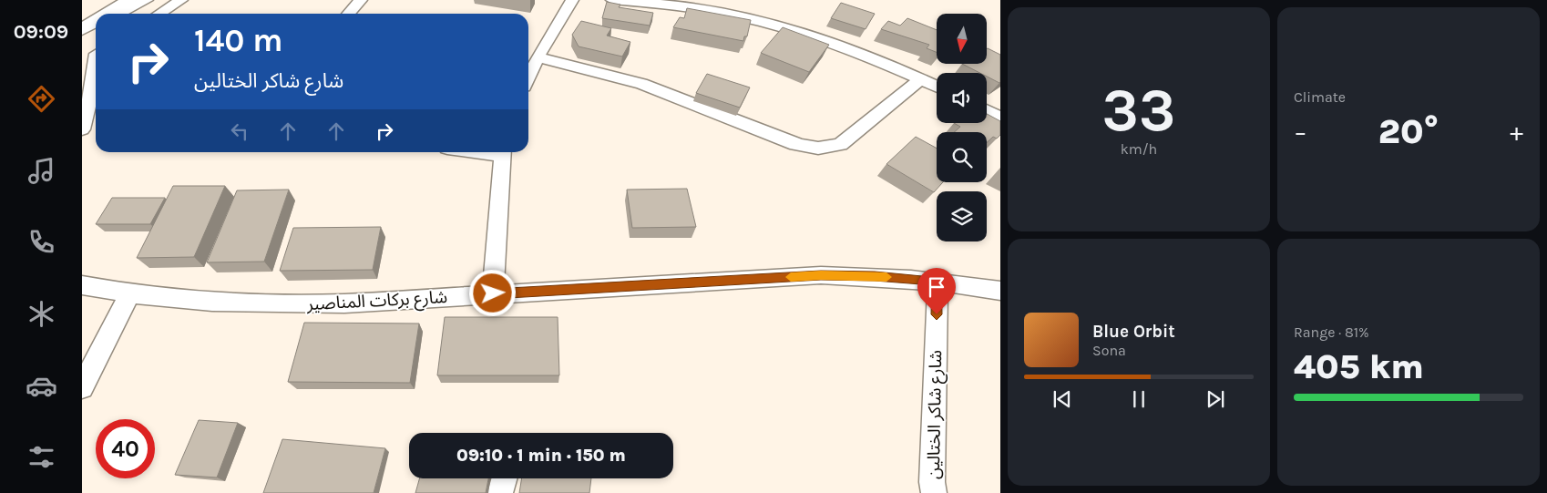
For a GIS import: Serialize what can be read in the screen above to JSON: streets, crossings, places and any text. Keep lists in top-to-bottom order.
{
  "streets": {
    "street": ["شارع بركات المناصير", "شارع شاكر الختالين"]
  },
  "crossings": [
    ["شارع بركات المناصير", "شارع شاكر الختالين"]
  ],
  "north": "bottom",
  "page": {
    "tabs": "09:09",
    "tile": [
      ["33", "km/h"],
      "Climate",
      ["Range · 81%", "405 km"]
    ],
    "turn": ["140 m", "شارع شاكر الختالين"],
    "heat": ["−", "20°", "+"],
    "song": ["Blue Orbit", "Sona"],
    "limit": "40",
    "trip": "09:10 · 1 min · 150 m"
  }
}
